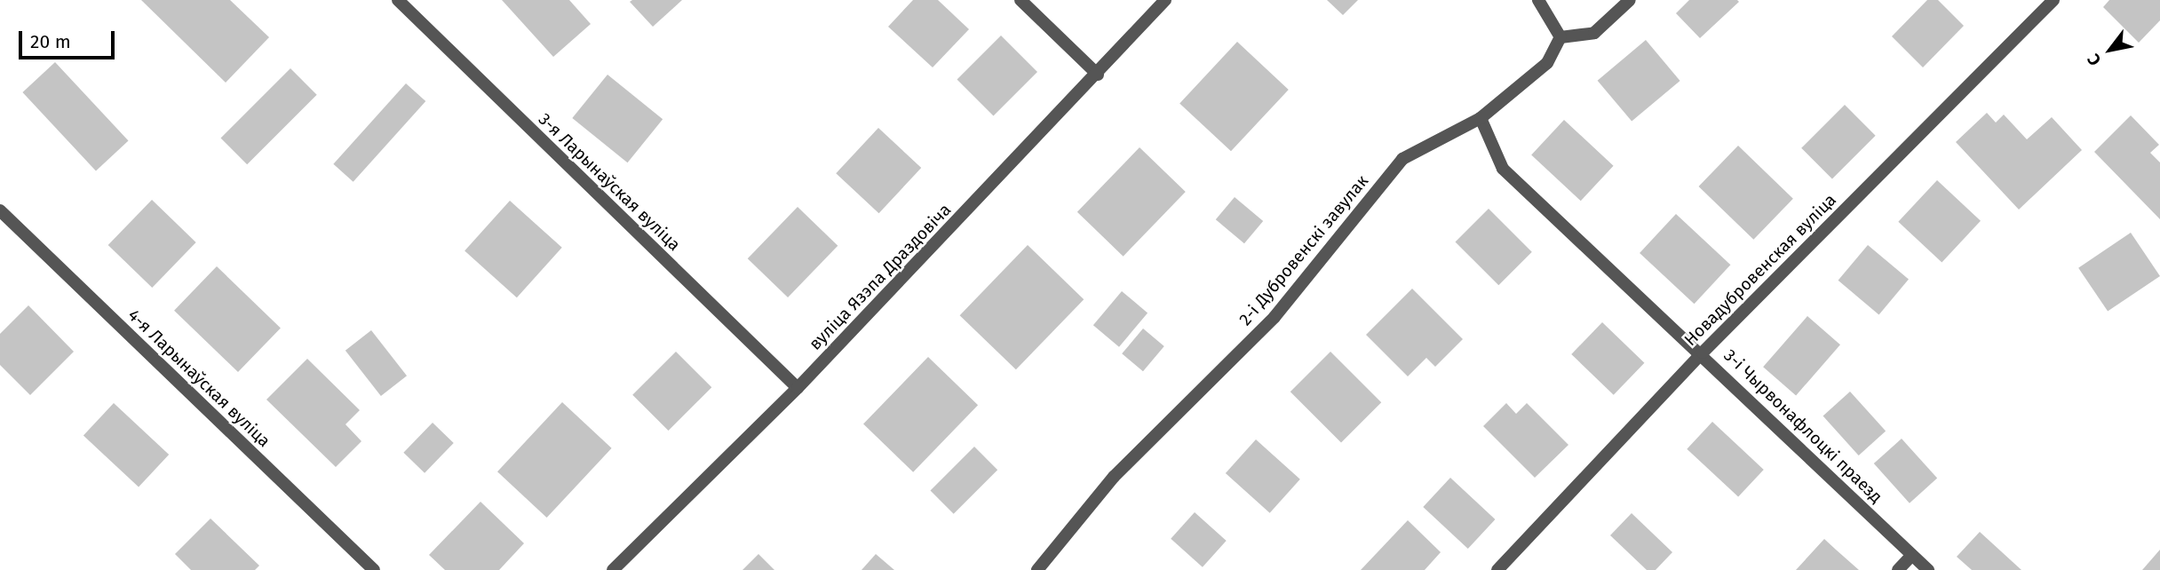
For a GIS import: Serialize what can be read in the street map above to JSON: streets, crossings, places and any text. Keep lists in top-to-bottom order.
{
  "streets": {
    "street": [
      "3-я Ларынаўская вуліца",
      "2-і Дубровенскі завулак",
      "Новадубровенская вуліца",
      "вуліца Язэпа Драздовіча",
      "4-я Ларынаўская вуліца",
      "3-і Чырвонафлоцкі праезд"
    ]
  },
  "crossings": [
    ["3-я Ларынаўская вуліца", "вуліца Язэпа Драздовіча"],
    ["2-і Дубровенскі завулак", "3-і Чырвонафлоцкі праезд"],
    ["Новадубровенская вуліца", "3-і Чырвонафлоцкі праезд"]
  ],
  "scale_bar": "20 m",
  "north": "bottom left"
}
